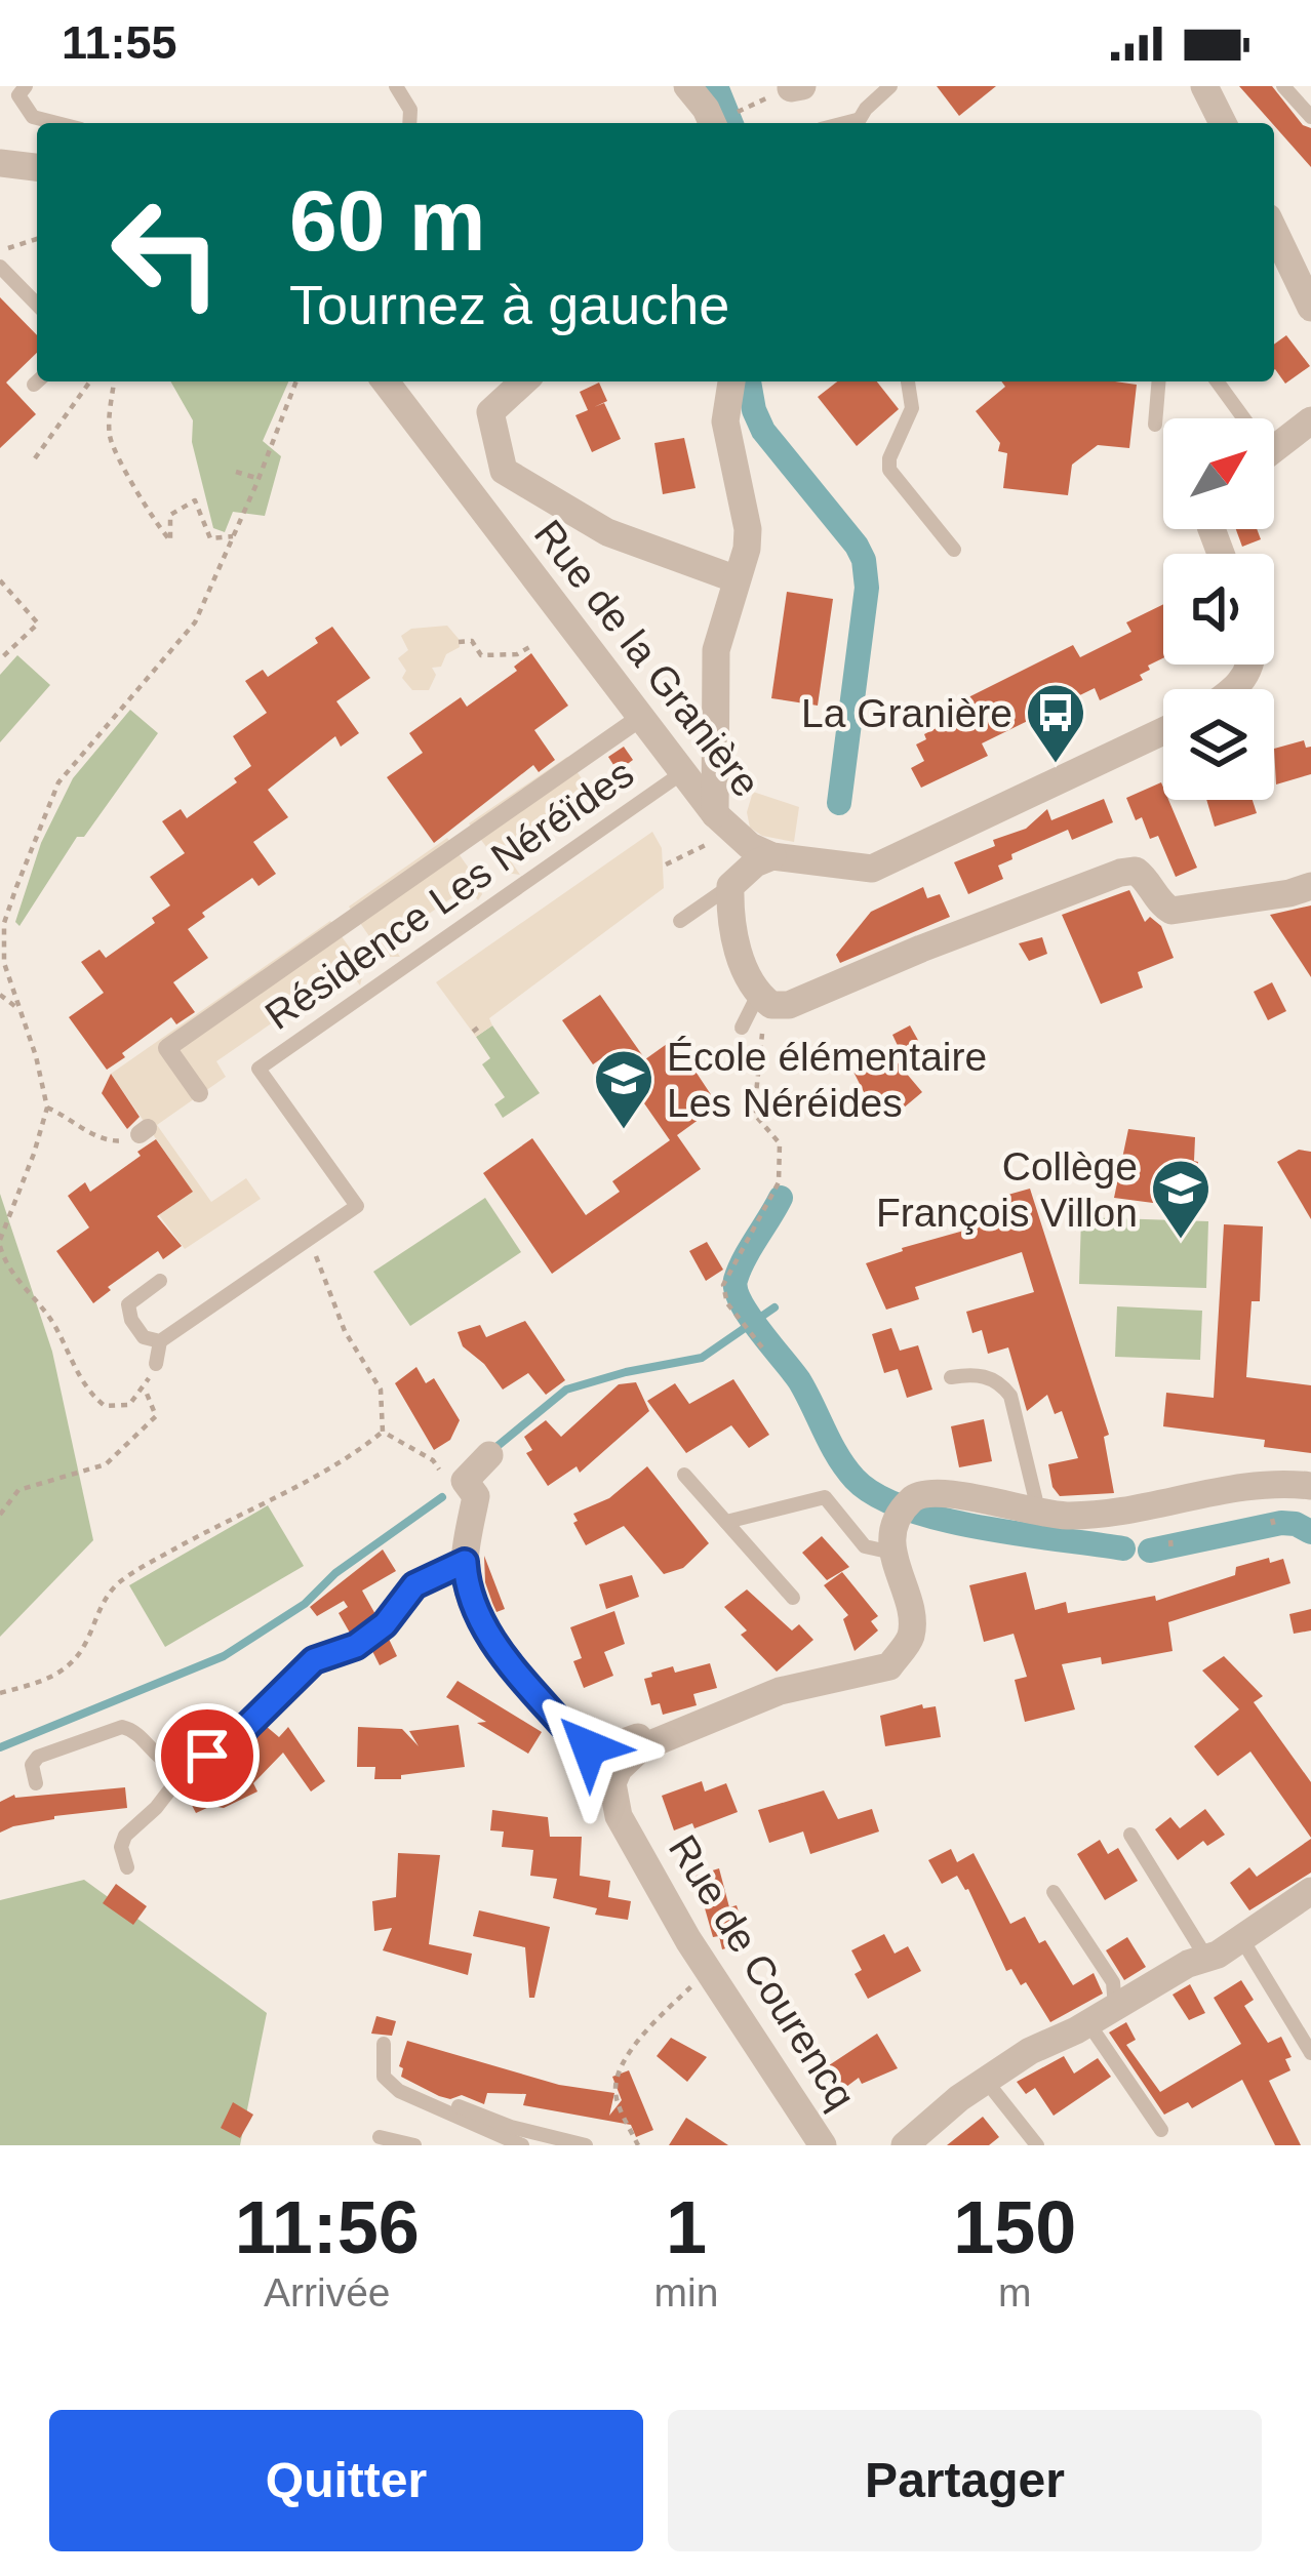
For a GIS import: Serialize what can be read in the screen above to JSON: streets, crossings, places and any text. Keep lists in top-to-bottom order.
{
  "streets": {
    "street": ["Rue de la Granière", "Rue de Courencq"],
    "lane": ["Résidence Les Néréïdes"]
  },
  "crossings": [
    ["Rue de la Granière", "Résidence Les Néréïdes"]
  ],
  "places": {
    "bus stop": ["La Granière"],
    "school or university": ["École élémentaire Les Néréides", "Collège François Villon"]
  },
  "north": "top right",
  "page": {
    "status": "11:55",
    "turn": ["60 m", "Tournez à gauche"],
    "eta": [
      "11:56",
      "Arrivée",
      "1",
      "min",
      "150",
      "m"
    ],
    "buttons": ["Quitter", "Partager"]
  }
}
